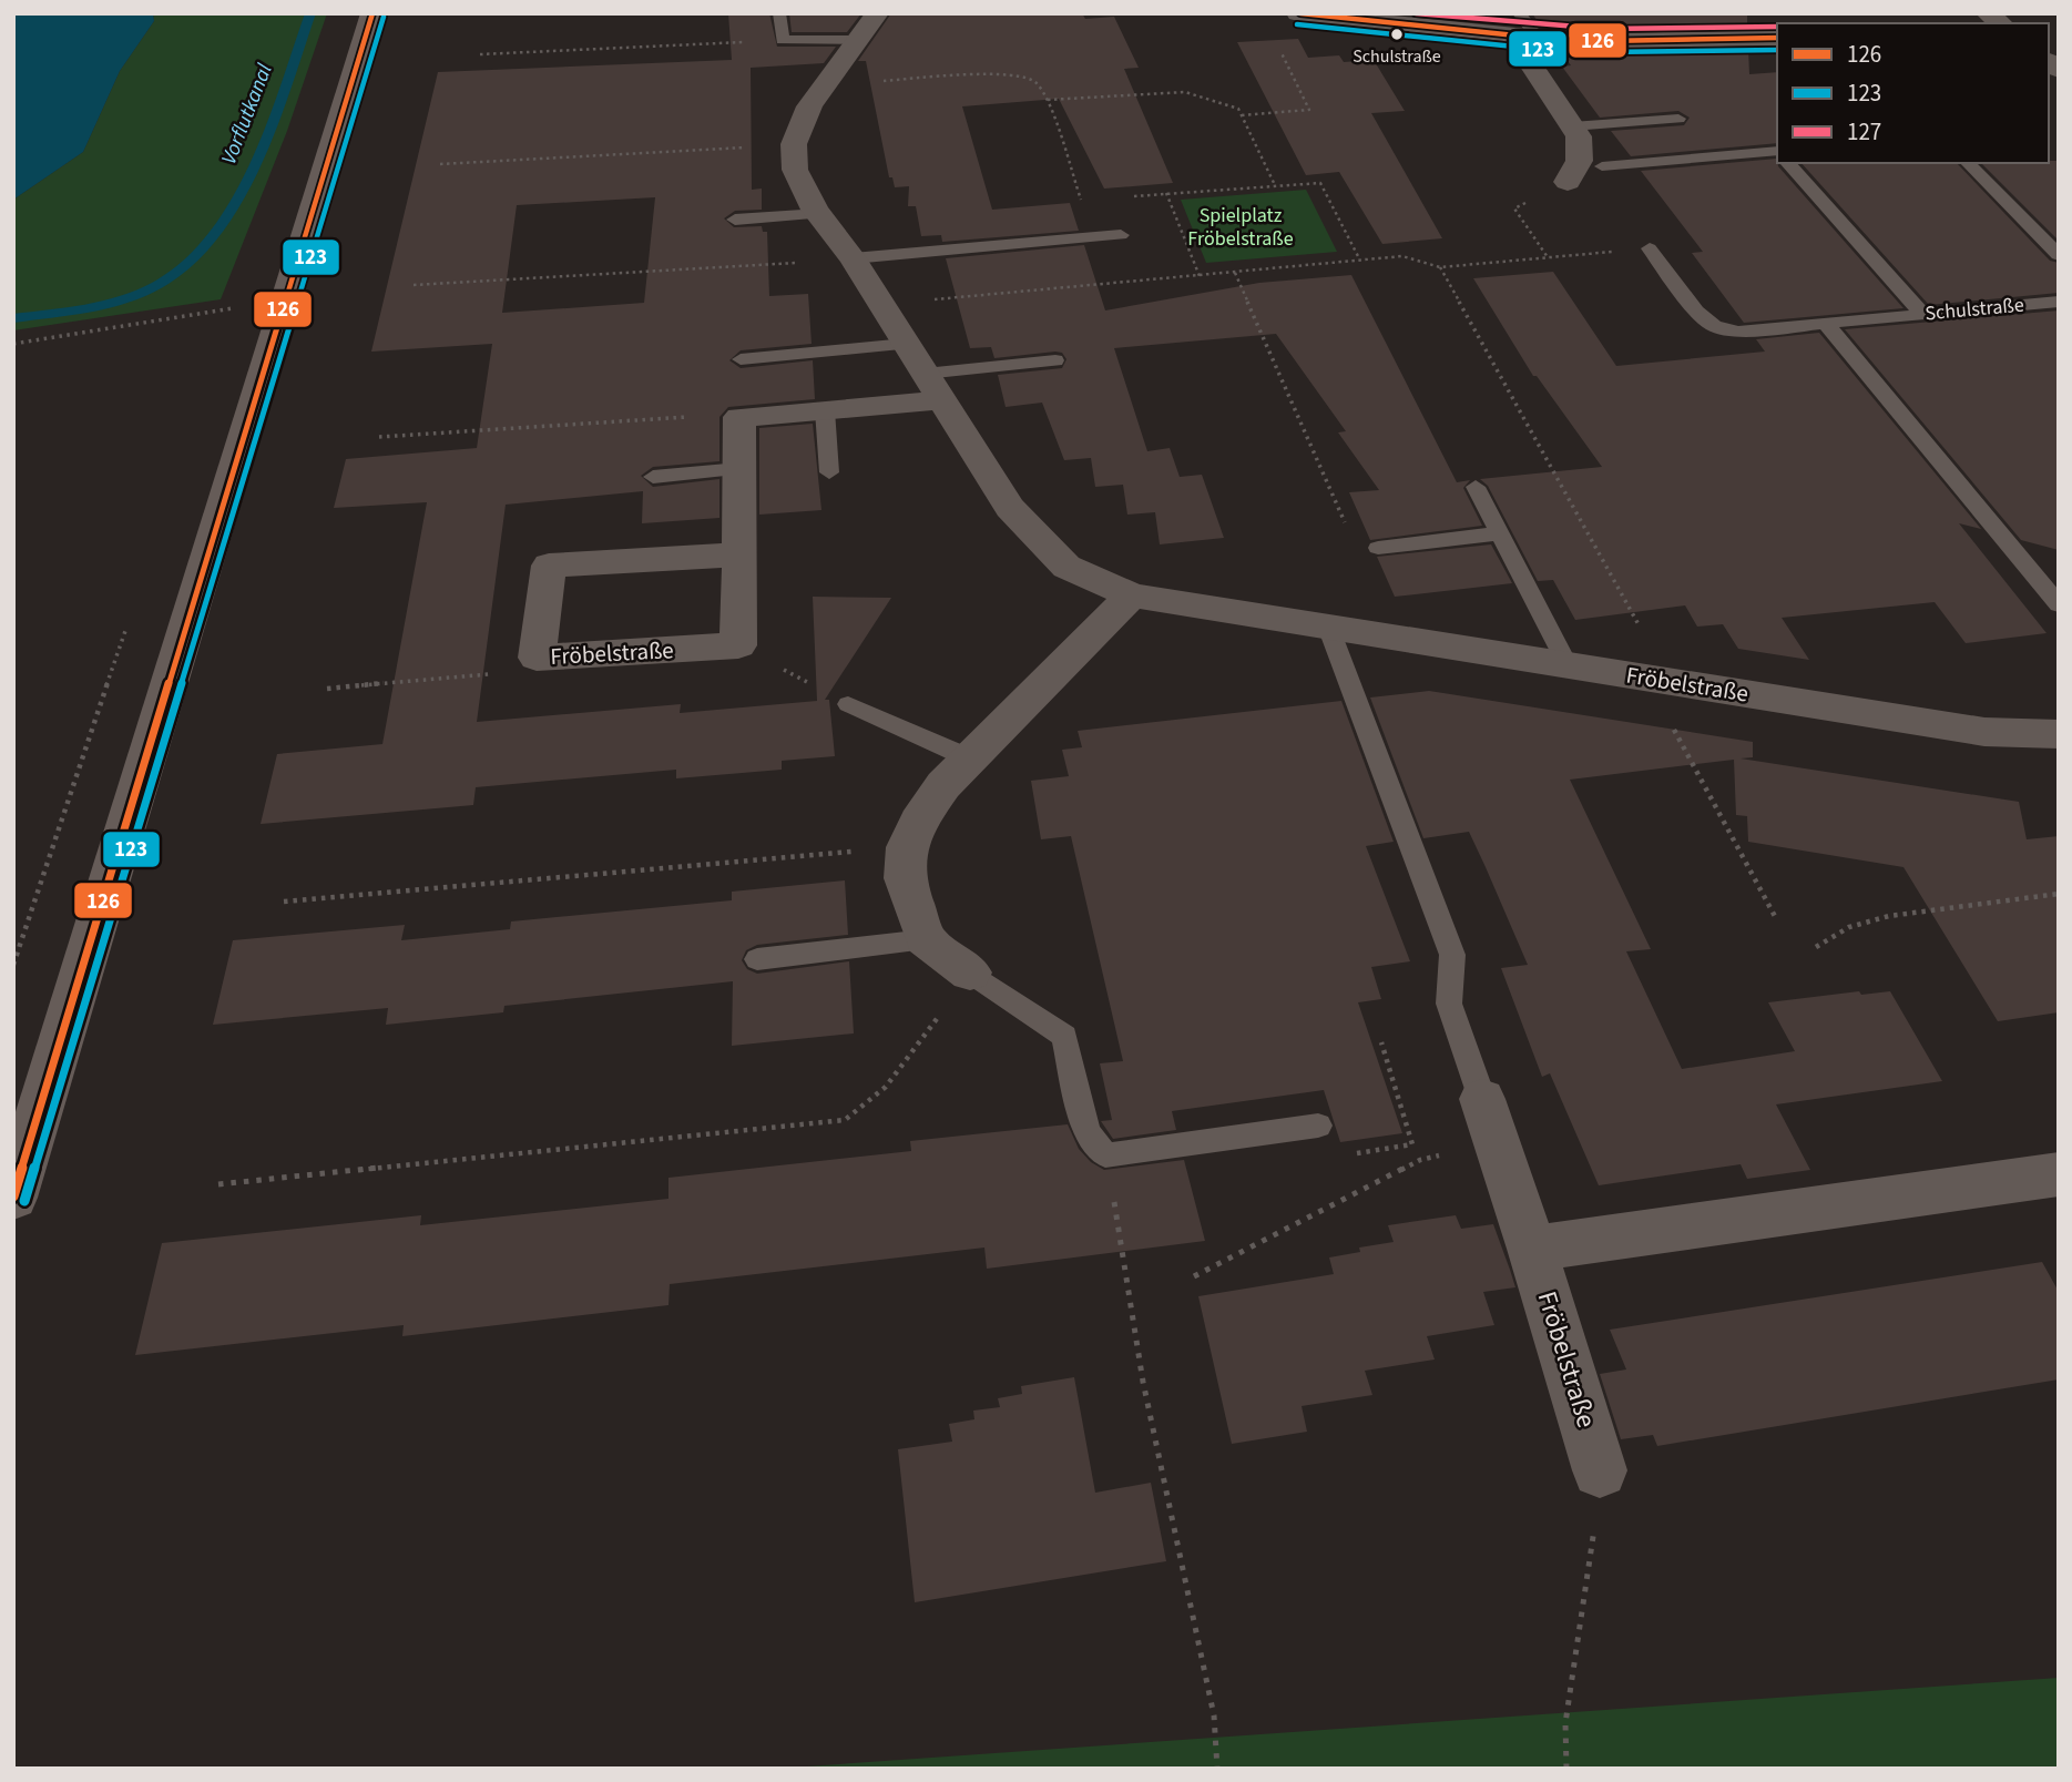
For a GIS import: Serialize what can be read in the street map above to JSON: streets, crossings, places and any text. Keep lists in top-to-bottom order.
{
  "streets": {
    "street": ["Fröbelstraße"],
    "lane": ["Schulstraße"]
  },
  "water": ["Vorflutkanal"],
  "parks": ["Spielplatz Fröbelstraße"],
  "places": ["Schulstraße"],
  "lines": ["transit line 126", "transit line 127", "transit line 123"],
  "legend": ["126", "123", "127"]
}
